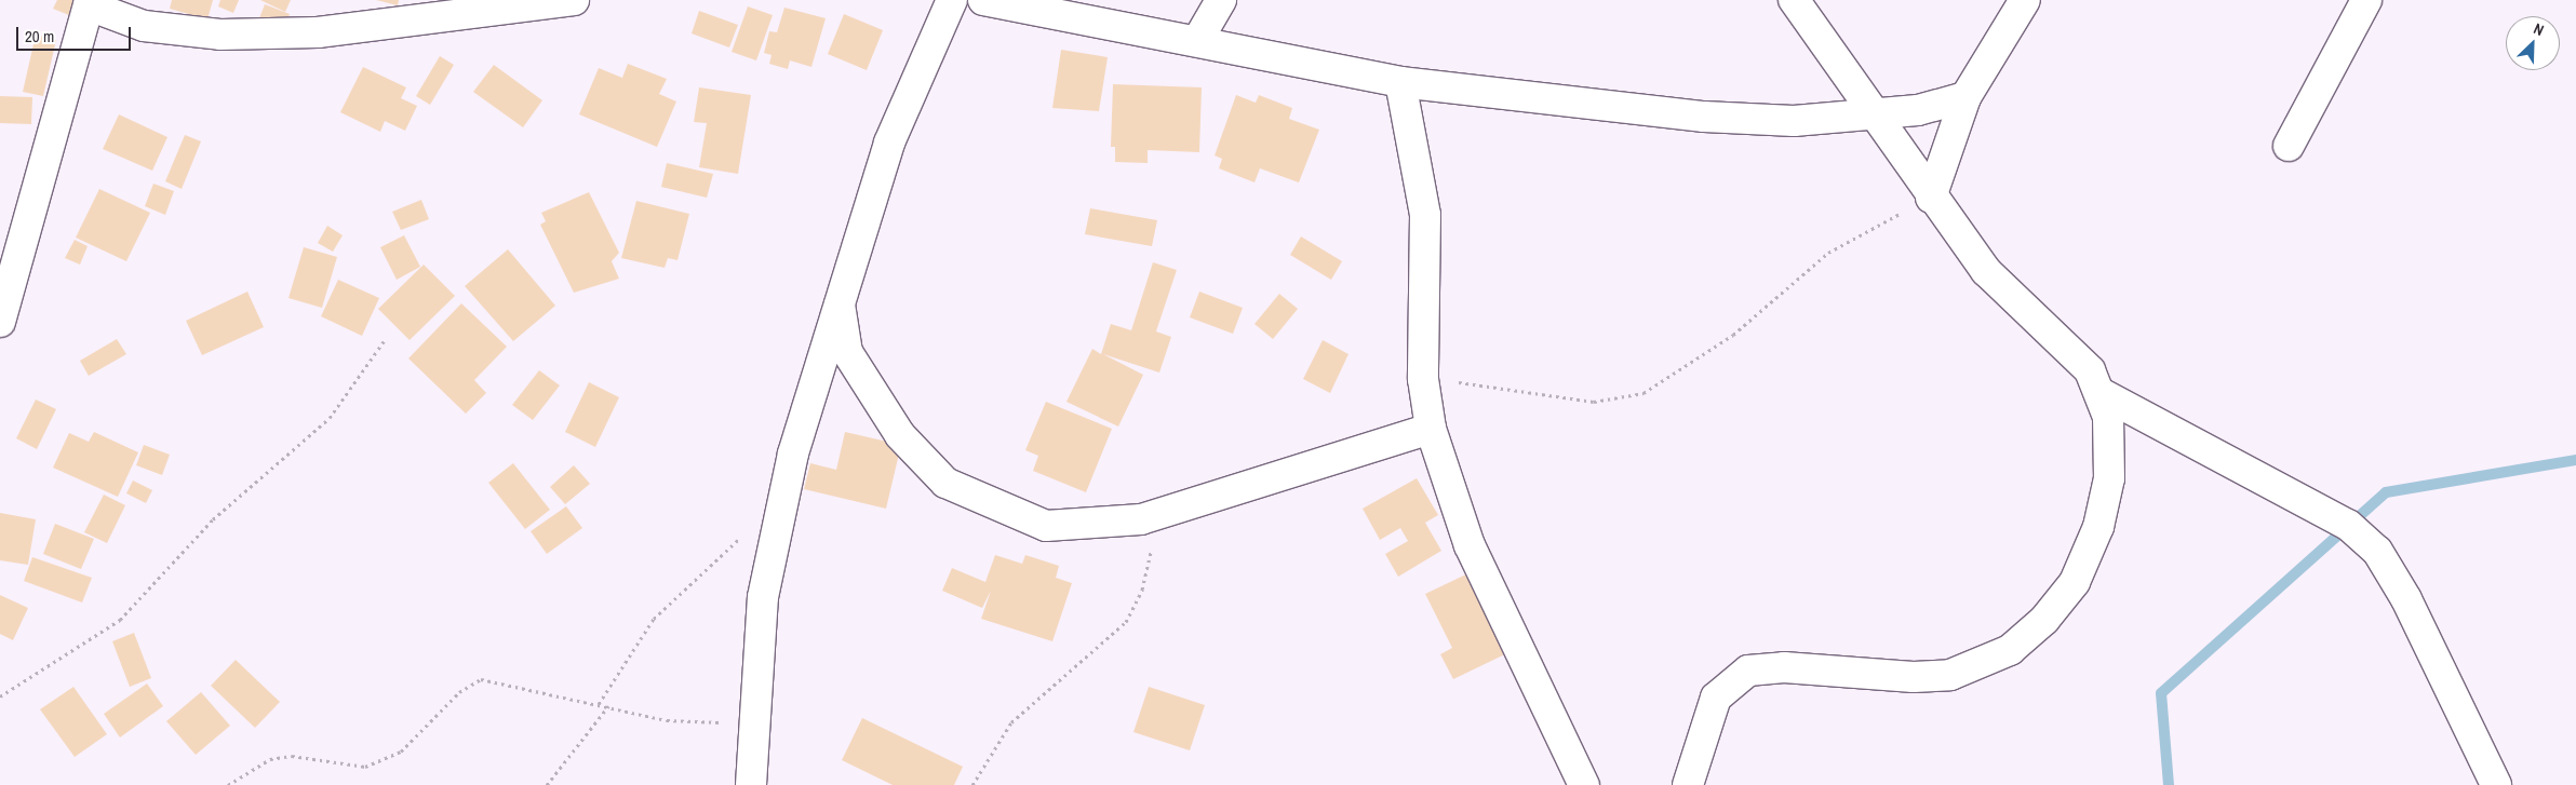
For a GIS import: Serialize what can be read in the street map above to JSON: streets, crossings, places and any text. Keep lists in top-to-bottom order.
{
  "scale_bar": "20 m",
  "north": "top right"
}
